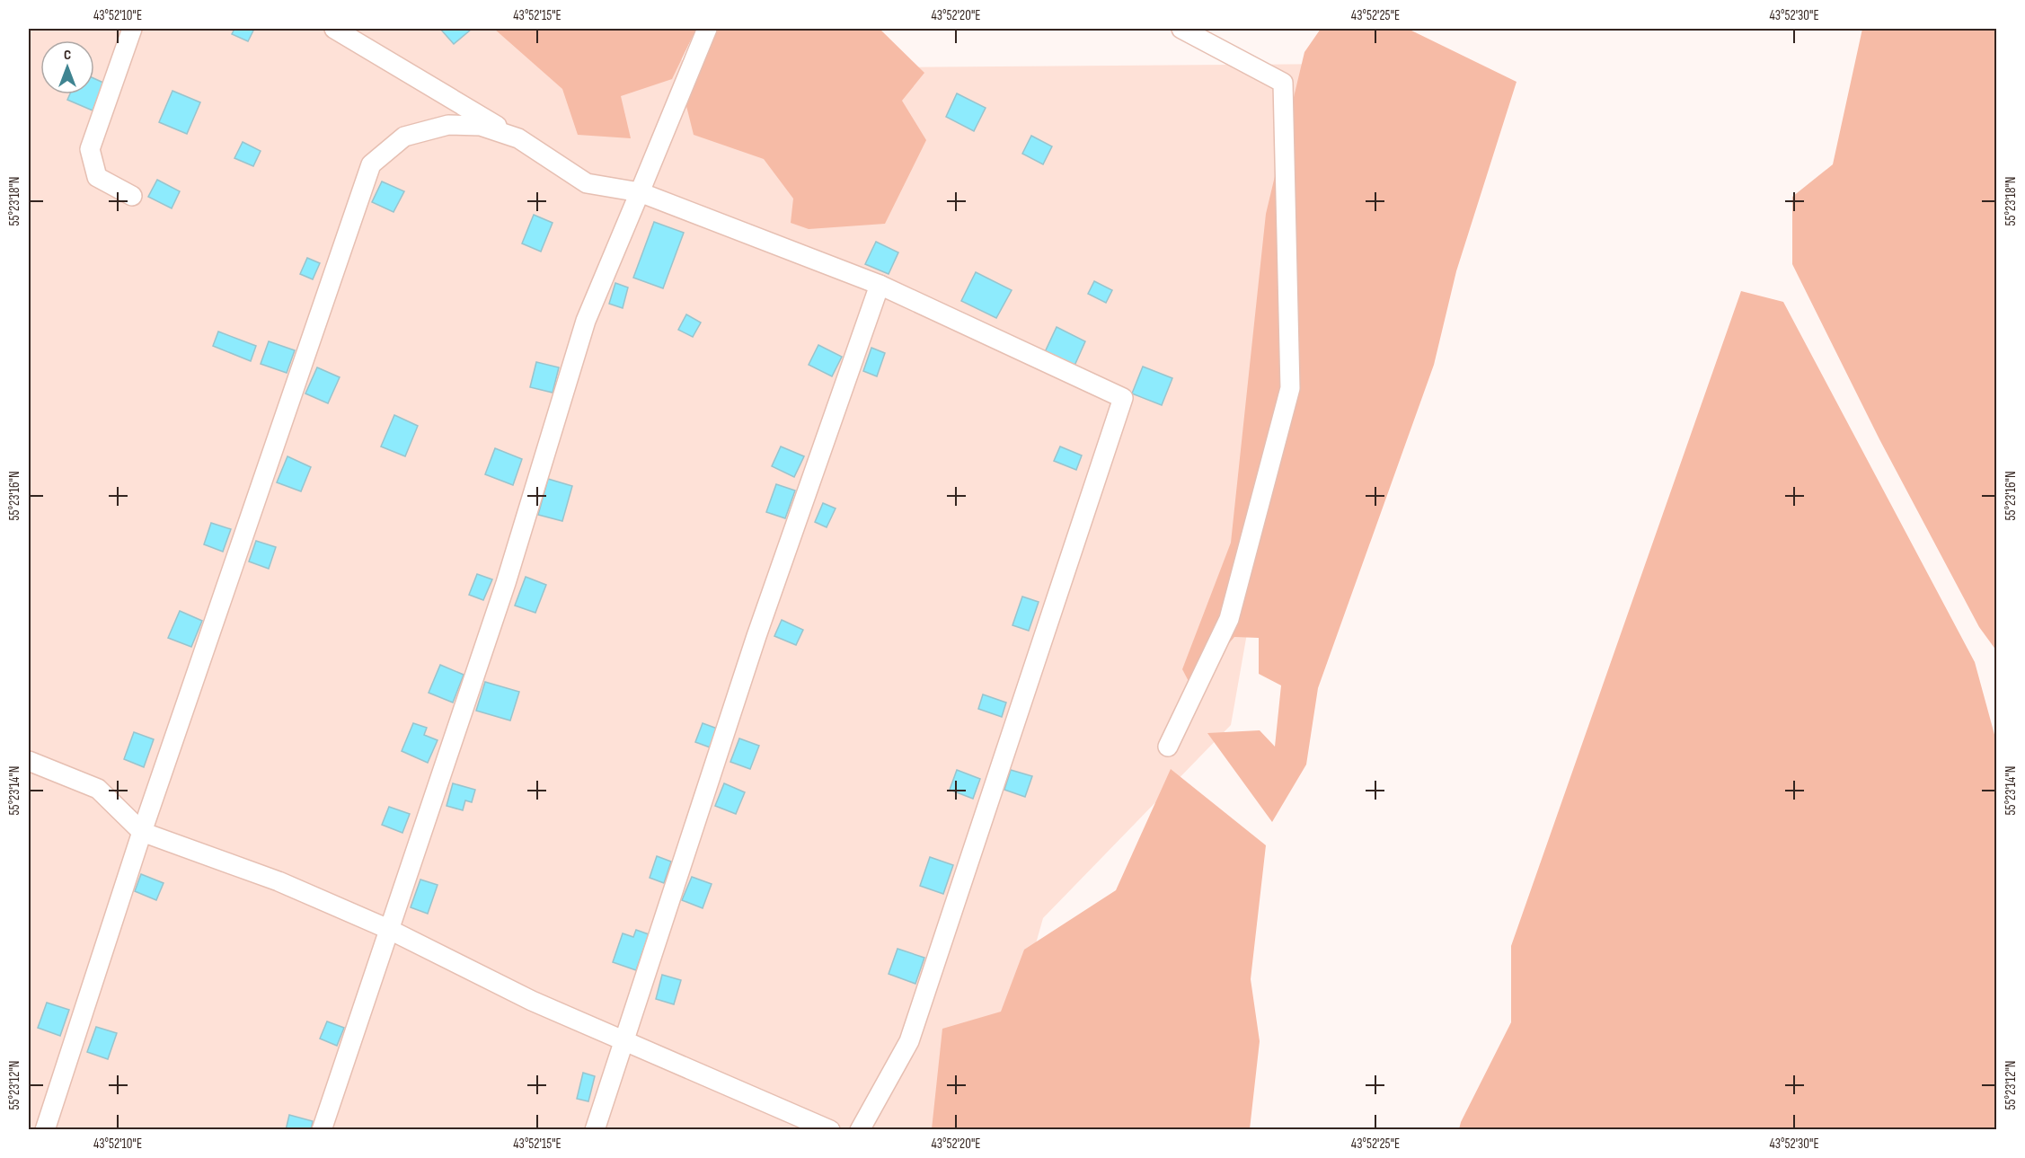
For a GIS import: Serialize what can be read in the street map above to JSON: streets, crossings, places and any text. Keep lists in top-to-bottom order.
{
  "north": "top",
  "coordinates": [
    "43°52'10\"E",
    "43°52'15\"E",
    "43°52'20\"E",
    "43°52'25\"E",
    "43°52'30\"E",
    "55°23'18\"N",
    "55°23'16\"N",
    "55°23'14\"N",
    "55°23'12\"N"
  ]
}
